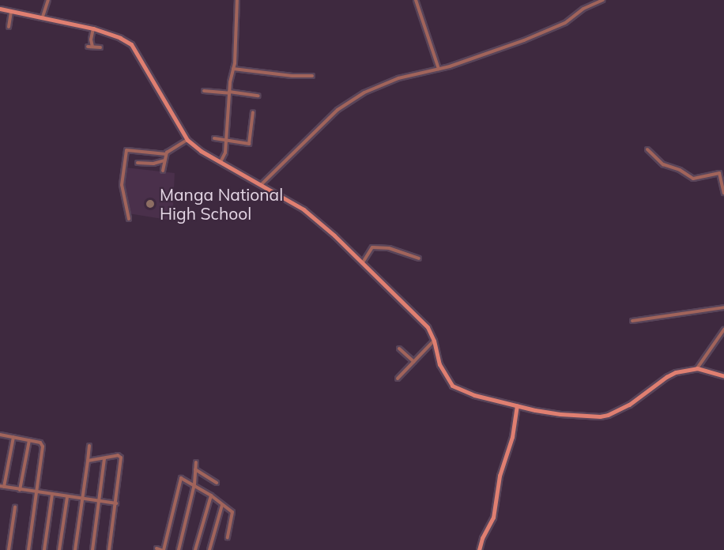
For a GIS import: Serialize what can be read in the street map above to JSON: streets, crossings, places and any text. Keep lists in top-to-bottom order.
{
  "places": ["Manga National High School"]
}
